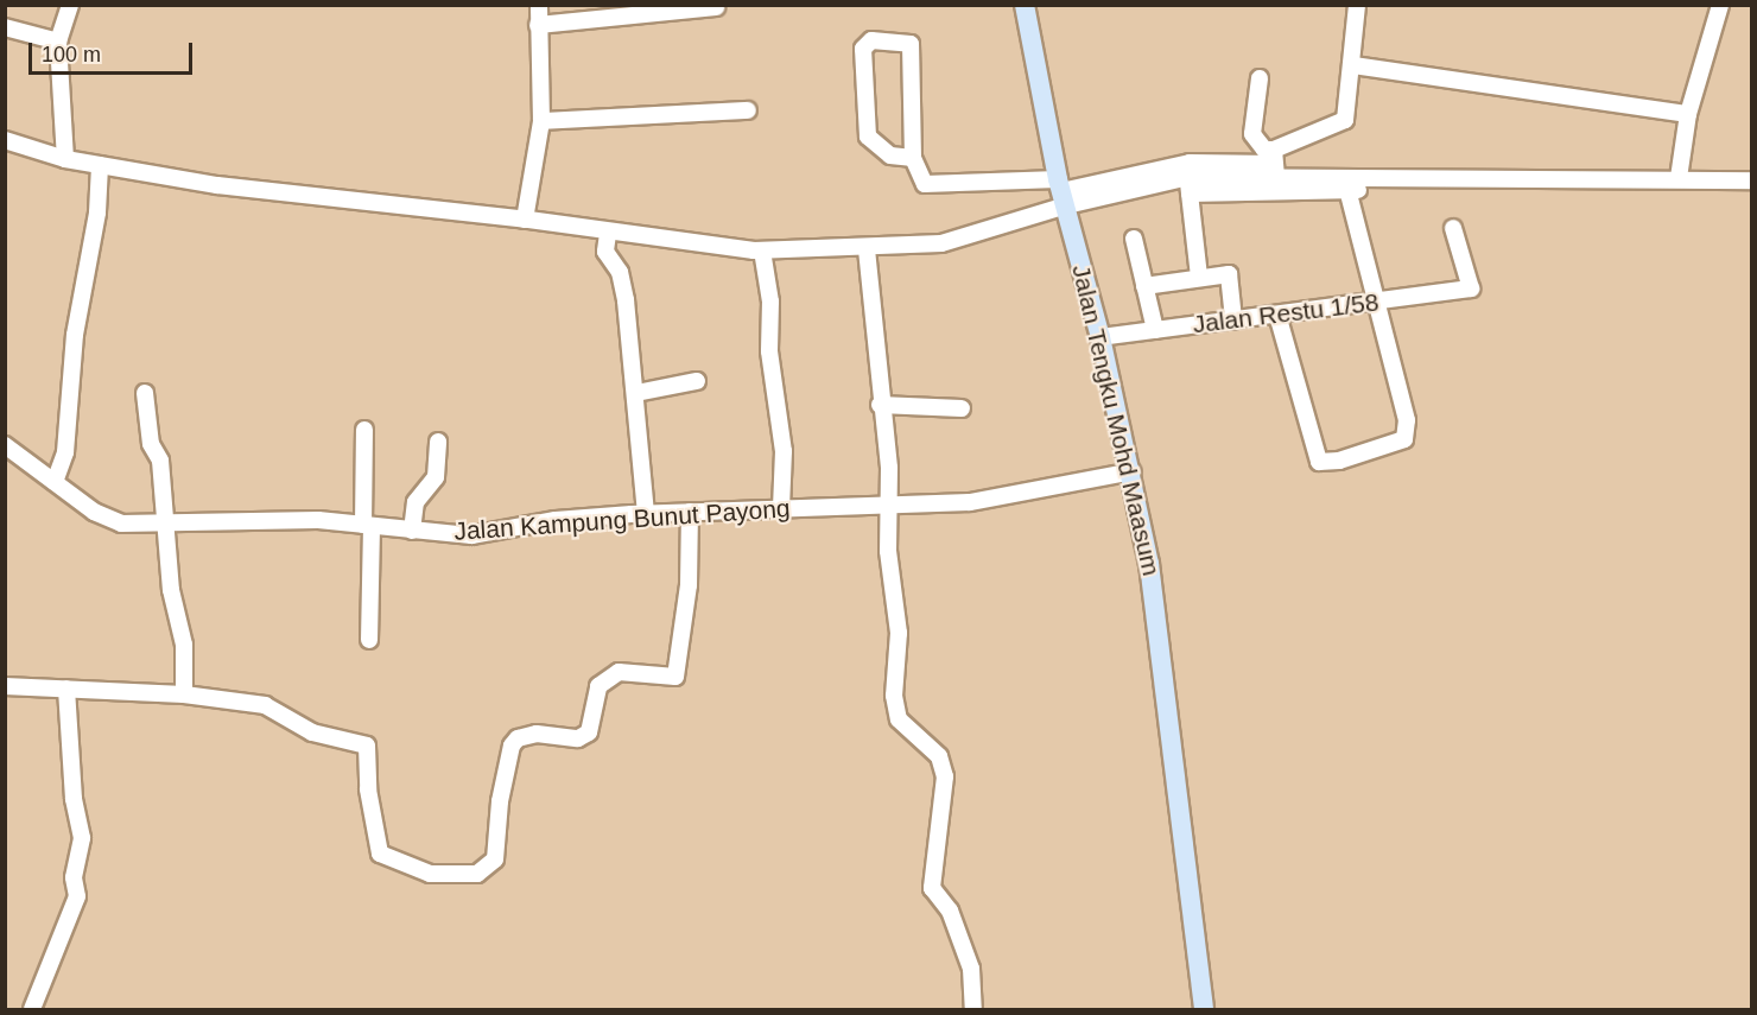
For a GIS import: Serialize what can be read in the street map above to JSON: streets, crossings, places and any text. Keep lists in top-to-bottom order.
{
  "streets": {
    "main road": ["Jalan Tengku Mohd Maasum"],
    "street": ["Jalan Restu 1/58", "Jalan Kampung Bunut Payong"]
  },
  "crossings": [
    ["Jalan Restu 1/58", "Jalan Tengku Mohd Maasum"],
    ["Jalan Tengku Mohd Maasum", "Jalan Kampung Bunut Payong"]
  ],
  "scale_bar": "100 m"
}
